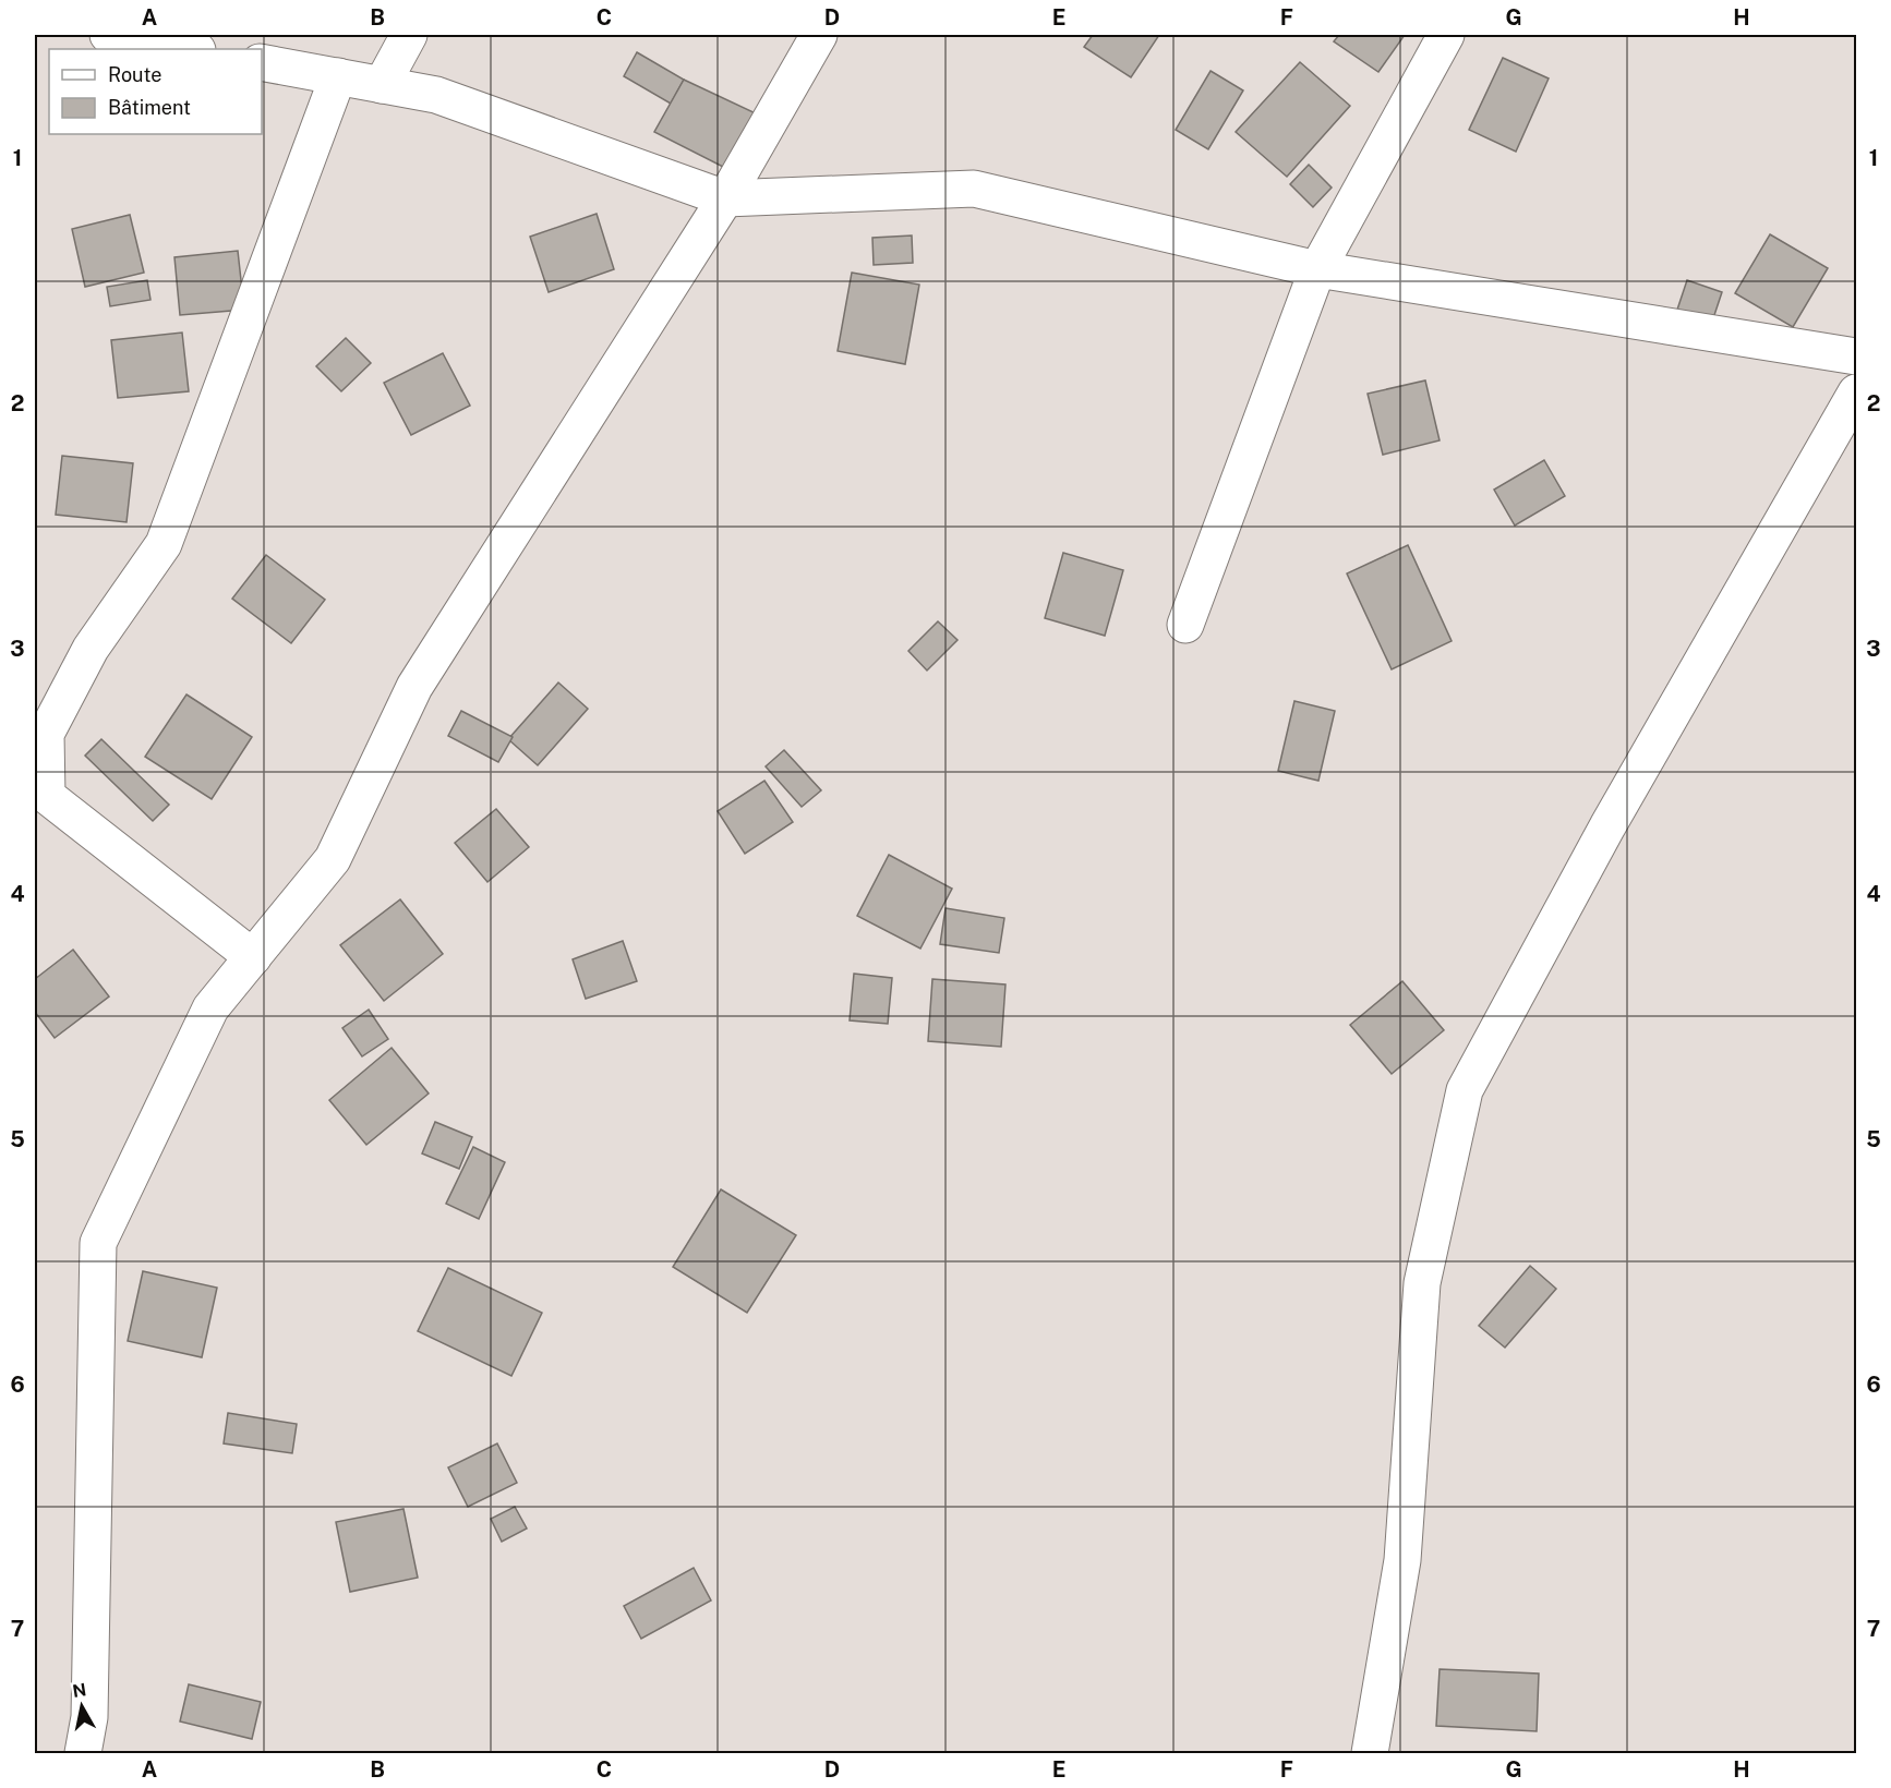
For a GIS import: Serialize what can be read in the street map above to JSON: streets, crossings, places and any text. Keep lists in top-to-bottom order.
{
  "legend": ["Route", "Bâtiment"],
  "north": "top",
  "grid": {
    "columns": [
      "A",
      "B",
      "C",
      "D",
      "E",
      "F",
      "G",
      "H"
    ],
    "rows": [
      "1",
      "2",
      "3",
      "4",
      "5",
      "6",
      "7"
    ]
  }
}
